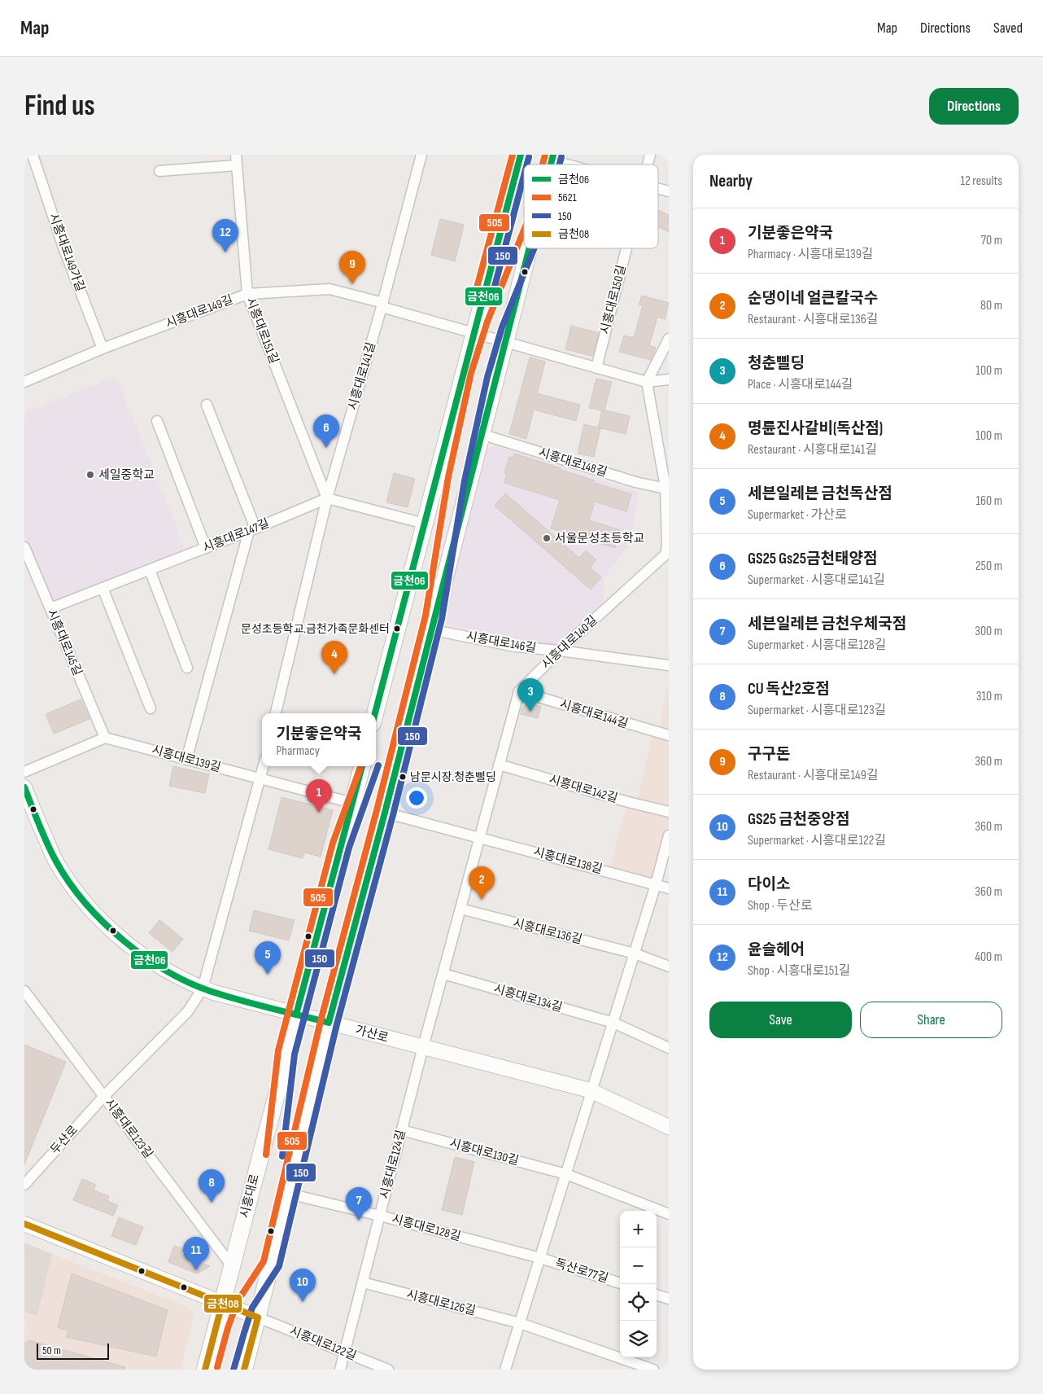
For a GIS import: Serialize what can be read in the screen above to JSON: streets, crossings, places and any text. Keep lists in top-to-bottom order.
{
  "streets": {
    "main road": ["가산로", "시흥대로"],
    "street": [
      "시흥대로149가길",
      "시흥대로150길",
      "시흥대로149길",
      "시흥대로151길",
      "시흥대로141길",
      "시흥대로148길",
      "시흥대로147길",
      "시흥대로145길",
      "시흥대로146길",
      "시흥대로140길",
      "시흥대로144길",
      "시흥대로139길",
      "시흥대로142길",
      "시흥대로138길",
      "시흥대로136길",
      "시흥대로134길",
      "시흥대로123길",
      "두산로",
      "시흥대로130길",
      "시흥대로124길",
      "시흥대로128길",
      "독산로77길",
      "시흥대로126길",
      "시흥대로122길"
    ]
  },
  "crossings": [
    ["시흥대로149가길", "시흥대로149길"],
    ["시흥대로149길", "시흥대로151길"],
    ["시흥대로149길", "시흥대로141길"],
    ["시흥대로151길", "시흥대로141길"],
    ["시흥대로151길", "시흥대로147길"],
    ["시흥대로141길", "시흥대로147길"],
    ["시흥대로148길", "시흥대로140길"],
    ["시흥대로147길", "시흥대로145길"],
    ["시흥대로145길", "시흥대로139길"],
    ["시흥대로146길", "시흥대로140길"],
    ["시흥대로140길", "시흥대로144길"],
    ["시흥대로140길", "시흥대로142길"],
    ["시흥대로140길", "시흥대로138길"],
    ["시흥대로139길", "시흥대로"],
    ["가산로", "시흥대로124길"],
    ["가산로", "시흥대로"],
    ["시흥대로123길", "두산로"],
    ["시흥대로123길", "시흥대로"],
    ["시흥대로130길", "시흥대로124길"],
    ["시흥대로124길", "시흥대로128길"],
    ["시흥대로124길", "시흥대로126길"],
    ["시흥대로124길", "시흥대로122길"],
    ["시흥대로128길", "독산로77길"]
  ],
  "places": [
    "세일중학교",
    "서울문성초등학교",
    "문성초등학교.금천가족문화센터",
    "남문시장.청춘삘딩"
  ],
  "lines": [
    "transit line 금천06",
    "transit line 505",
    "transit line 150",
    "transit line 금천08"
  ],
  "legend": [
    "금천06",
    "5621",
    "150",
    "금천08"
  ],
  "scale_bar": "50 m",
  "page": {
    "header": "Map",
    "nav": ["Map", "Directions", "Saved"],
    "buttons": [
      "Directions",
      ["Save", "Share"]
    ],
    "title": "Find us",
    "heading": ["Nearby", "12 results"],
    "list": [
      {
        "mark": "1",
        "name": "기분좋은약국",
        "note": "Pharmacy · 시흥대로139길",
        "value": "70 m"
      },
      {
        "mark": "2",
        "name": "순댕이네 얼큰칼국수",
        "note": "Restaurant · 시흥대로136길",
        "value": "80 m"
      },
      {
        "mark": "3",
        "name": "청춘삘딩",
        "note": "Place · 시흥대로144길",
        "value": "100 m"
      },
      {
        "mark": "4",
        "name": "명륜진사갈비(독산점)",
        "note": "Restaurant · 시흥대로141길",
        "value": "100 m"
      },
      {
        "mark": "5",
        "name": "세븐일레븐 금천독산점",
        "note": "Supermarket · 가산로",
        "value": "160 m"
      },
      {
        "mark": "6",
        "name": "GS25 Gs25금천태양점",
        "note": "Supermarket · 시흥대로141길",
        "value": "250 m"
      },
      {
        "mark": "7",
        "name": "세븐일레븐 금천우체국점",
        "note": "Supermarket · 시흥대로128길",
        "value": "300 m"
      },
      {
        "mark": "8",
        "name": "CU 독산2호점",
        "note": "Supermarket · 시흥대로123길",
        "value": "310 m"
      },
      {
        "mark": "9",
        "name": "구구돈",
        "note": "Restaurant · 시흥대로149길",
        "value": "360 m"
      },
      {
        "mark": "10",
        "name": "GS25 금천중앙점",
        "note": "Supermarket · 시흥대로122길",
        "value": "360 m"
      },
      {
        "mark": "11",
        "name": "다이소",
        "note": "Shop · 두산로",
        "value": "360 m"
      },
      {
        "mark": "12",
        "name": "윤슬헤어",
        "note": "Shop · 시흥대로151길",
        "value": "400 m"
      }
    ],
    "pins": [
      "12",
      "9",
      "6",
      "4",
      "3",
      "1",
      "2",
      "5",
      "8",
      "7",
      "11",
      "10"
    ],
    "popup": ["기분좋은약국", "Pharmacy"],
    "map_buttons": ["+", "−"],
    "scale": "50 m"
  }
}
